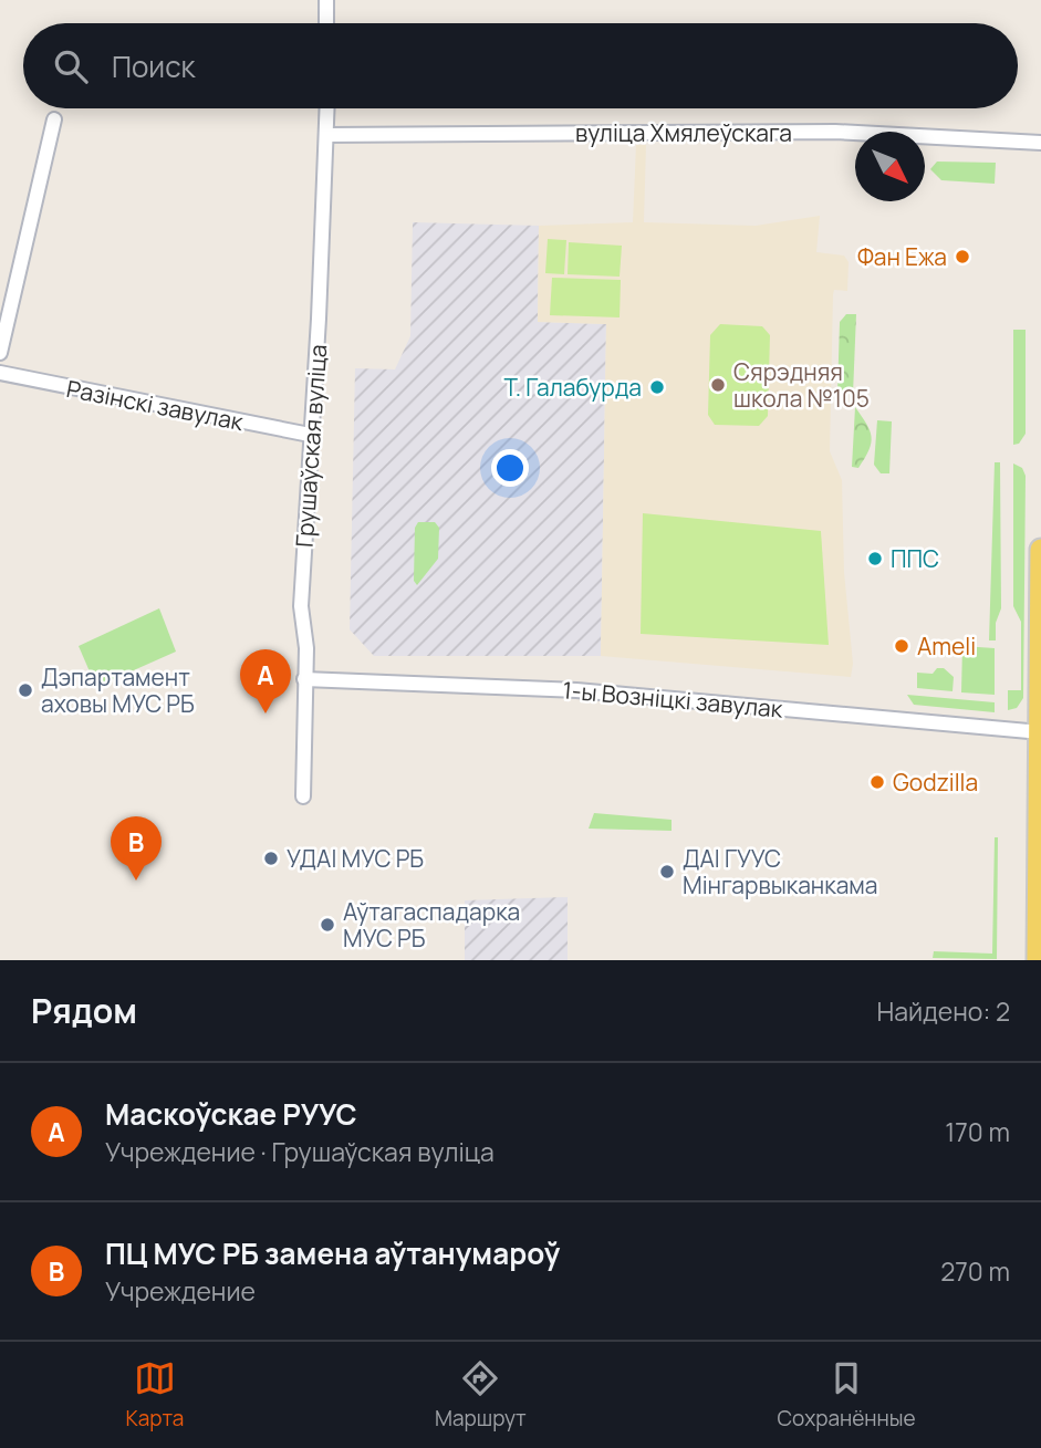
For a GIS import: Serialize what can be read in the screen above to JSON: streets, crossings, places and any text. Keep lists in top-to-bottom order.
{
  "streets": {
    "street": [
      "вуліца Хмялеўскага",
      "Разінскі завулак",
      "Грушаўская вуліца",
      "1-ы Возніцкі завулак"
    ]
  },
  "crossings": [
    ["вуліца Хмялеўскага", "Грушаўская вуліца"],
    ["Разінскі завулак", "Грушаўская вуліца"],
    ["Грушаўская вуліца", "1-ы Возніцкі завулак"]
  ],
  "places": [
    "Фан Ежа",
    "Сярэдняя школа №105",
    "Т. Галабурда",
    "ППС",
    "Ameli",
    "Дэпартамент аховы МУС РБ",
    "Godzilla",
    "УДАІ МУС РБ",
    "ДАІ ГУУС Мінгарвыканкама",
    "Аўтагаспадарка МУС РБ"
  ],
  "north": "bottom right",
  "page": {
    "search": "Поиск",
    "pins": ["A", "B"],
    "heading": ["Рядом", "Найдено: 2"],
    "list": [
      {
        "mark": "A",
        "name": "Маскоўскае РУУС",
        "note": "Учреждение · Грушаўская вуліца",
        "value": "170 m"
      },
      {
        "mark": "B",
        "name": "ПЦ МУС РБ замена аўтанумароў",
        "note": "Учреждение",
        "value": "270 m"
      }
    ],
    "nav": ["Карта", "Маршрут", "Сохранённые"]
  }
}
